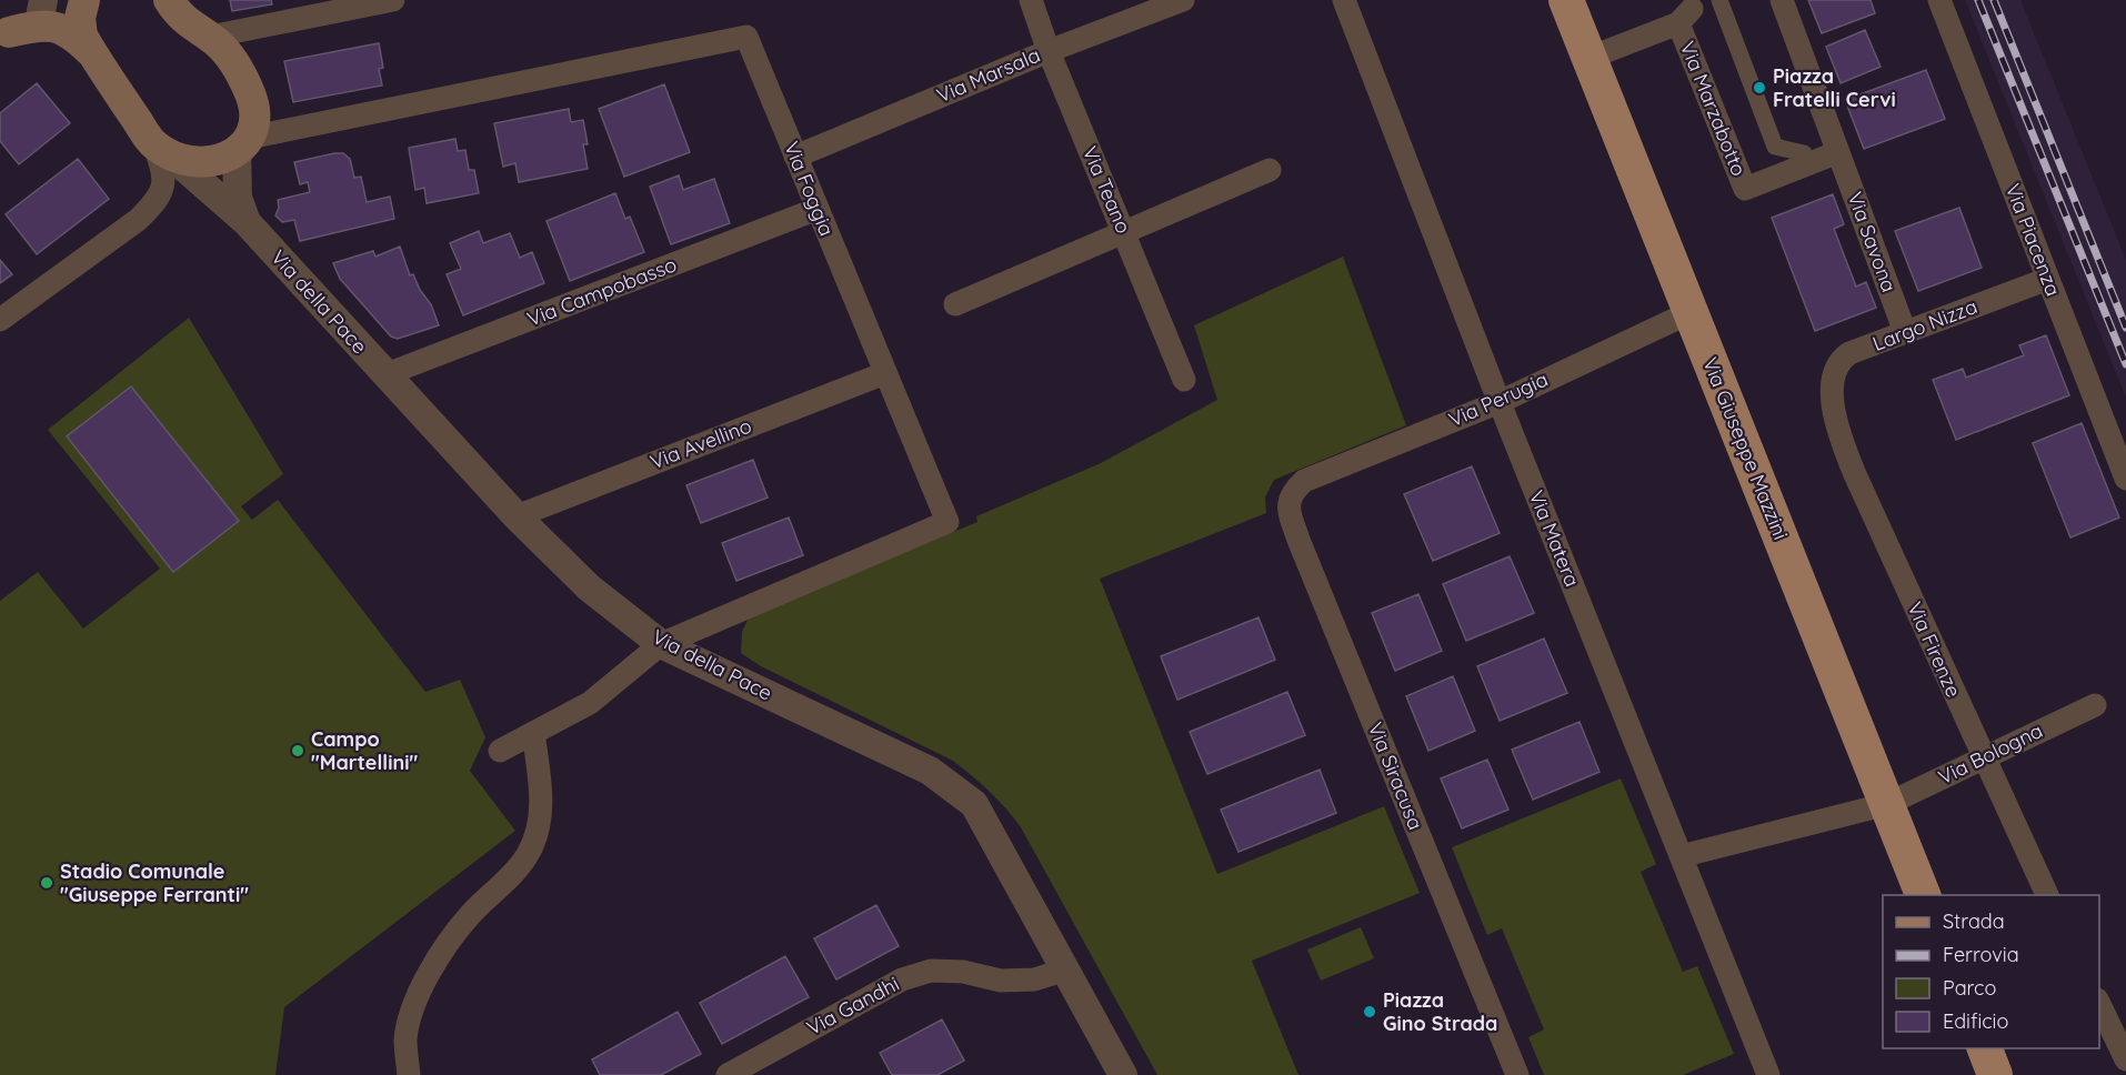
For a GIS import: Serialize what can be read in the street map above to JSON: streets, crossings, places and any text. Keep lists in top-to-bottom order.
{
  "streets": {
    "main road": ["Via Giuseppe Mazzini"],
    "street": [
      "Via Marsala",
      "Via Marzabotto",
      "Via Foggia",
      "Via Teano",
      "Via Piacenza",
      "Via Savona",
      "Via Campobasso",
      "Via della Pace",
      "Largo Nizza",
      "Via Perugia",
      "Via Avellino",
      "Via Matera",
      "Via Firenze",
      "Via Bologna",
      "Via Siracusa",
      "Via Gandhi"
    ]
  },
  "crossings": [
    ["Via Marsala", "Via Foggia"],
    ["Via Marsala", "Via Teano"],
    ["Via Marzabotto", "Via Savona"],
    ["Via Marzabotto", "Via Giuseppe Mazzini"],
    ["Via Foggia", "Via Campobasso"],
    ["Via Foggia", "Via della Pace"],
    ["Via Foggia", "Via Avellino"],
    ["Via Piacenza", "Largo Nizza"],
    ["Via Savona", "Largo Nizza"],
    ["Via Campobasso", "Via della Pace"],
    ["Via della Pace", "Via Avellino"],
    ["Via della Pace", "Via Gandhi"],
    ["Largo Nizza", "Via Firenze"],
    ["Via Perugia", "Via Giuseppe Mazzini"],
    ["Via Perugia", "Via Matera"],
    ["Via Perugia", "Via Siracusa"],
    ["Via Giuseppe Mazzini", "Via Bologna"],
    ["Via Matera", "Via Bologna"],
    ["Via Firenze", "Via Bologna"]
  ],
  "places": [
    "Piazza Fratelli Cervi",
    "Campo \"Martellini\"",
    "Stadio Comunale \"Giuseppe Ferranti\"",
    "Piazza Gino Strada"
  ],
  "legend": [
    "Strada",
    "Ferrovia",
    "Parco",
    "Edificio"
  ]
}
